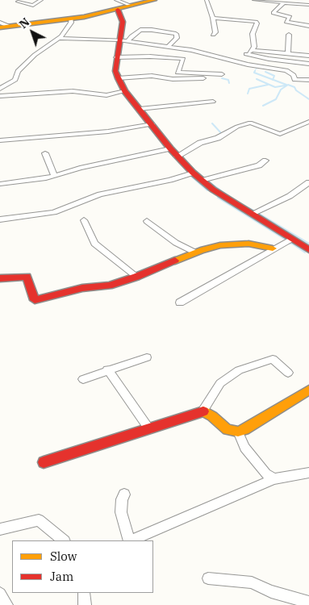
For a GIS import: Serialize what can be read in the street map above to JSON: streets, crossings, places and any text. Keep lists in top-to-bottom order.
{
  "legend": ["Slow", "Jam"],
  "north": "top left"
}
